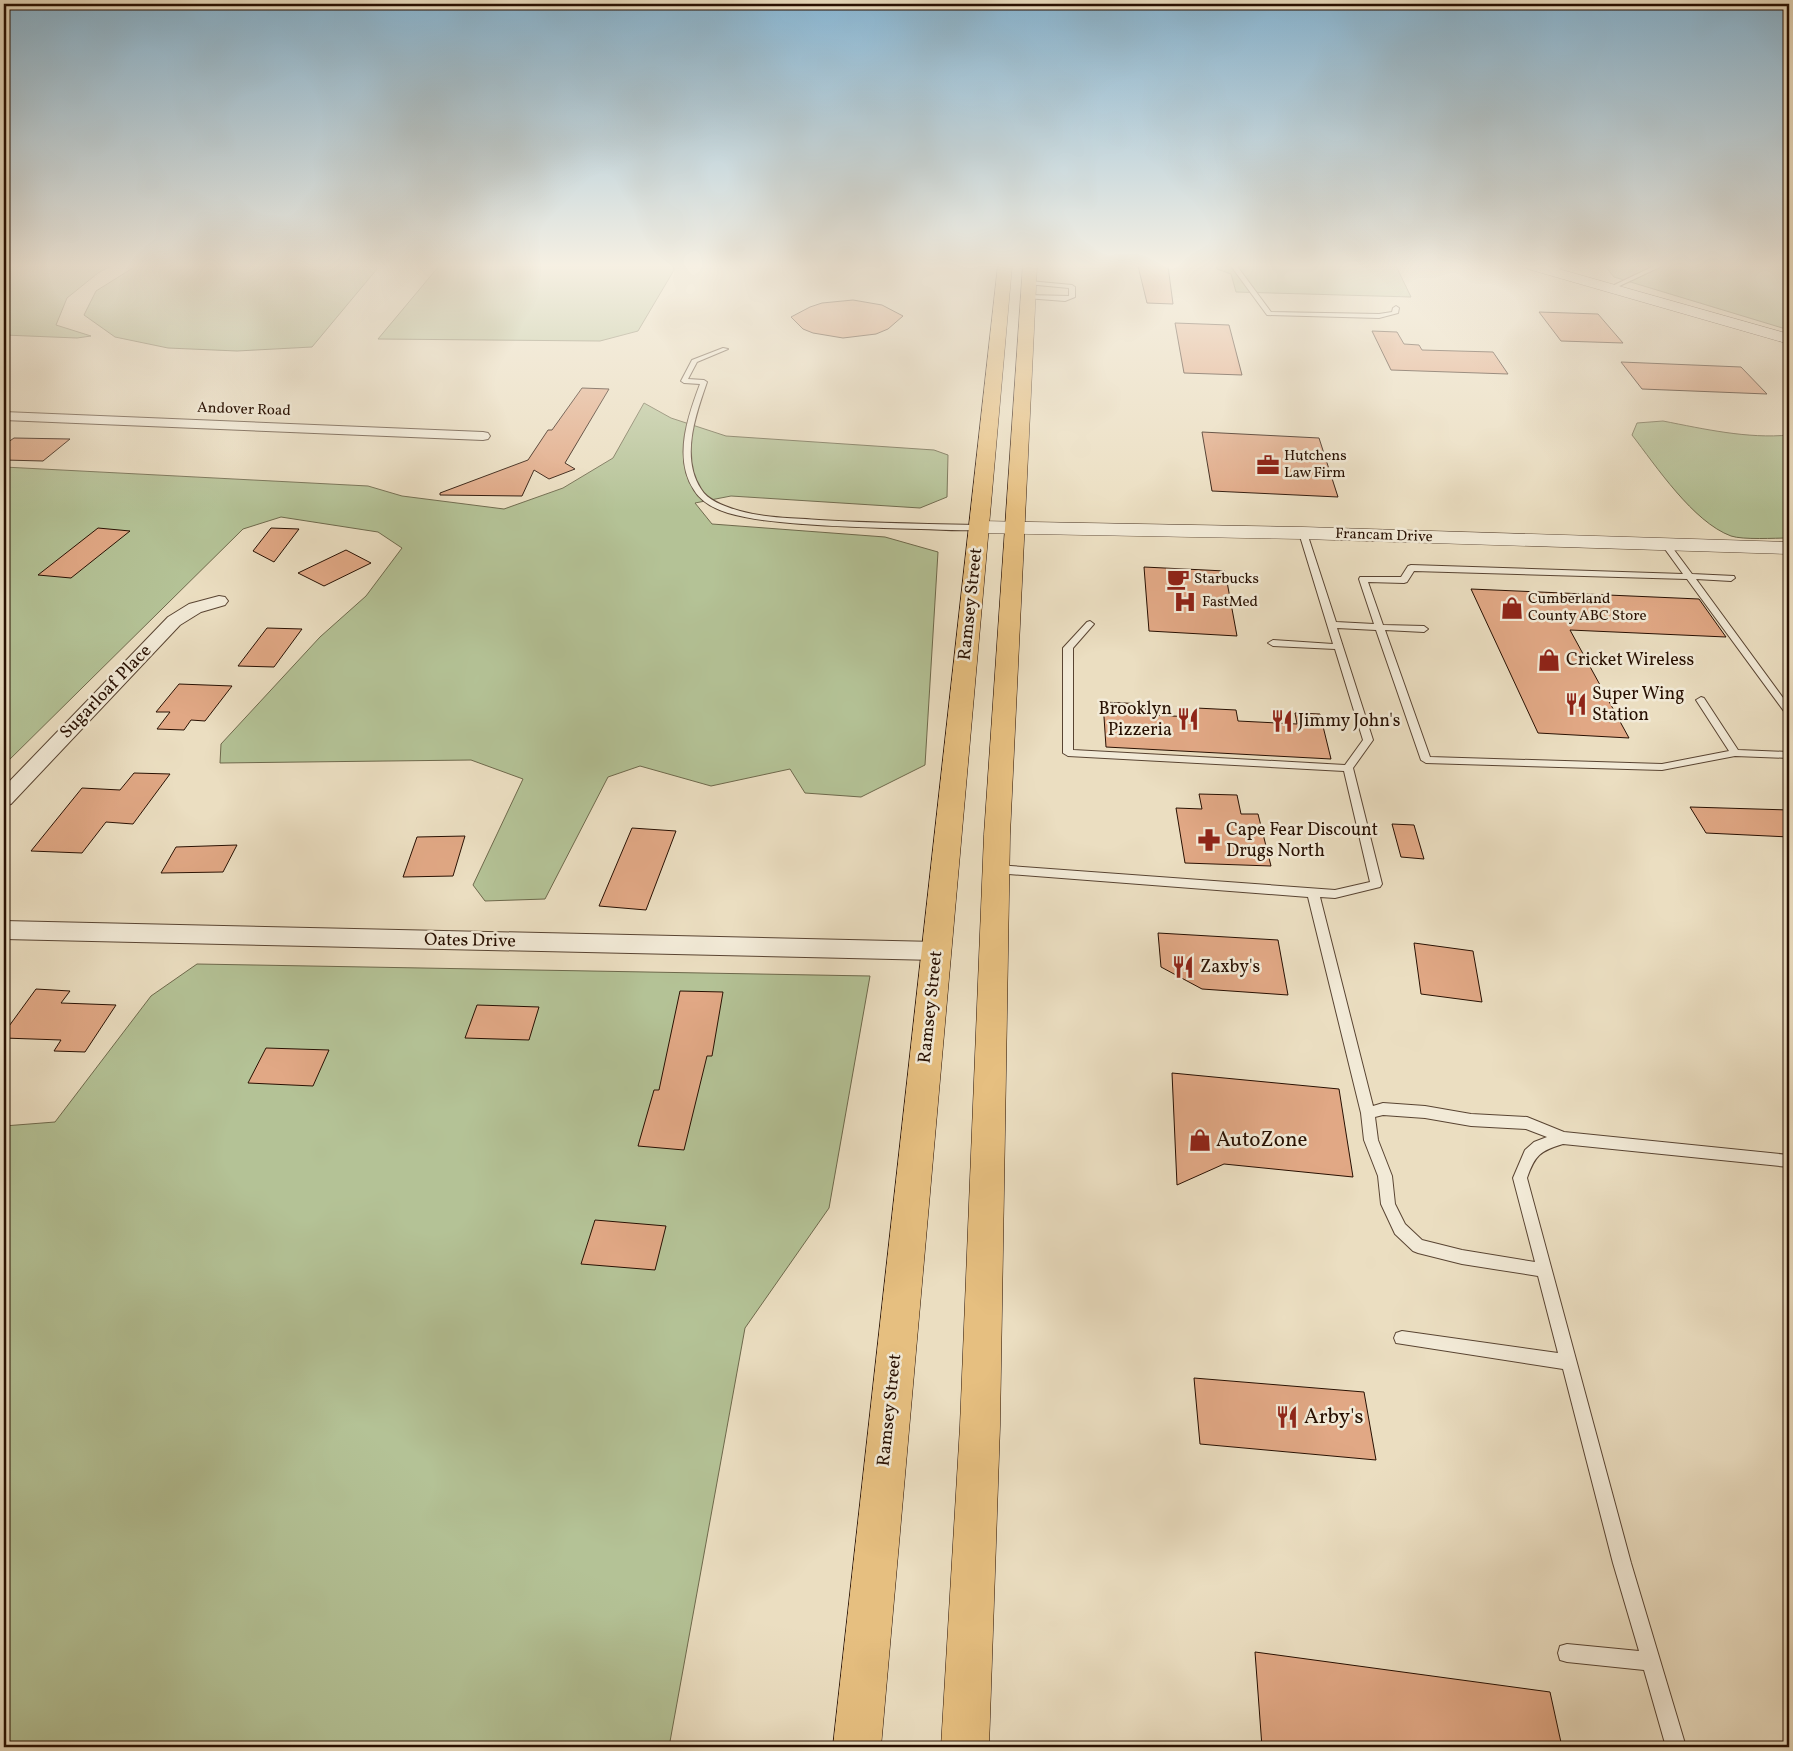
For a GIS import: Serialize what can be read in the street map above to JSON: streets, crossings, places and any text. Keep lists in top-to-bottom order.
{
  "streets": {
    "main road": ["Ramsey Street"],
    "street": [
      "Andover Road",
      "Francam Drive",
      "Sugarloaf Place",
      "Oates Drive"
    ]
  },
  "crossings": [
    ["Francam Drive", "Ramsey Street"],
    ["Ramsey Street", "Oates Drive"]
  ],
  "places": {
    "office": ["Hutchens Law Firm"],
    "cafe": ["Starbucks"],
    "hospital": ["FastMed"],
    "shop": ["Cumberland County ABC Store", "Cricket Wireless", "AutoZone"],
    "restaurant": [
      "Super Wing Station",
      "Brooklyn Pizzeria",
      "Jimmy John's",
      "Zaxby's",
      "Arby's"
    ],
    "pharmacy": ["Cape Fear Discount Drugs North"]
  }
}
